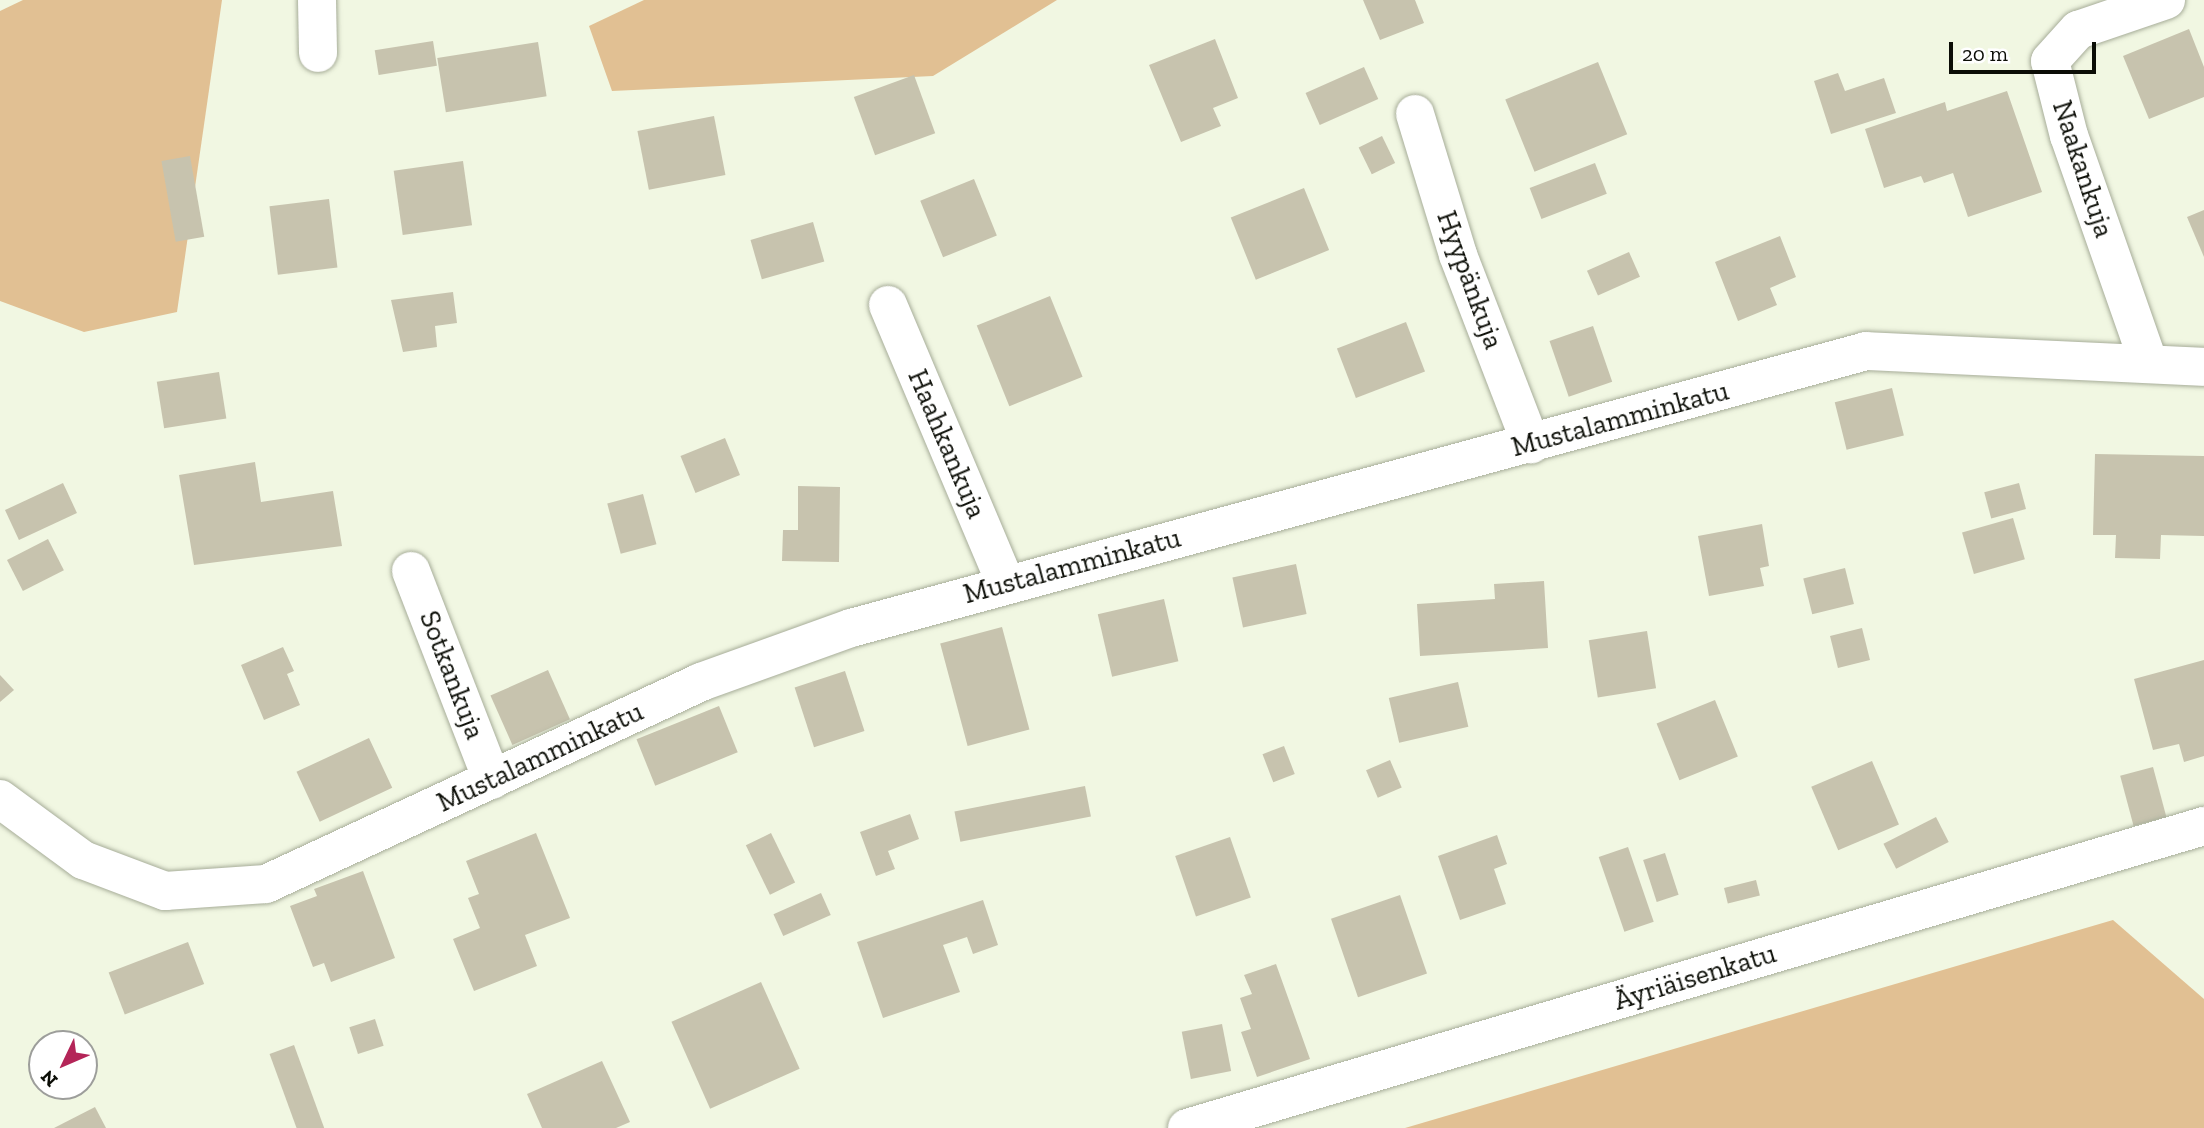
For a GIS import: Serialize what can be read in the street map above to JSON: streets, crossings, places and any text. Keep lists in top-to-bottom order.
{
  "streets": {
    "street": [
      "Naakankuja",
      "Hyypänkuja",
      "Mustalamminkatu",
      "Haahkankuja",
      "Sotkankuja",
      "Äyriäisenkatu"
    ]
  },
  "crossings": [
    ["Naakankuja", "Mustalamminkatu"],
    ["Hyypänkuja", "Mustalamminkatu"],
    ["Mustalamminkatu", "Haahkankuja"],
    ["Mustalamminkatu", "Sotkankuja"]
  ],
  "scale_bar": "20 m",
  "north": "bottom left"
}
